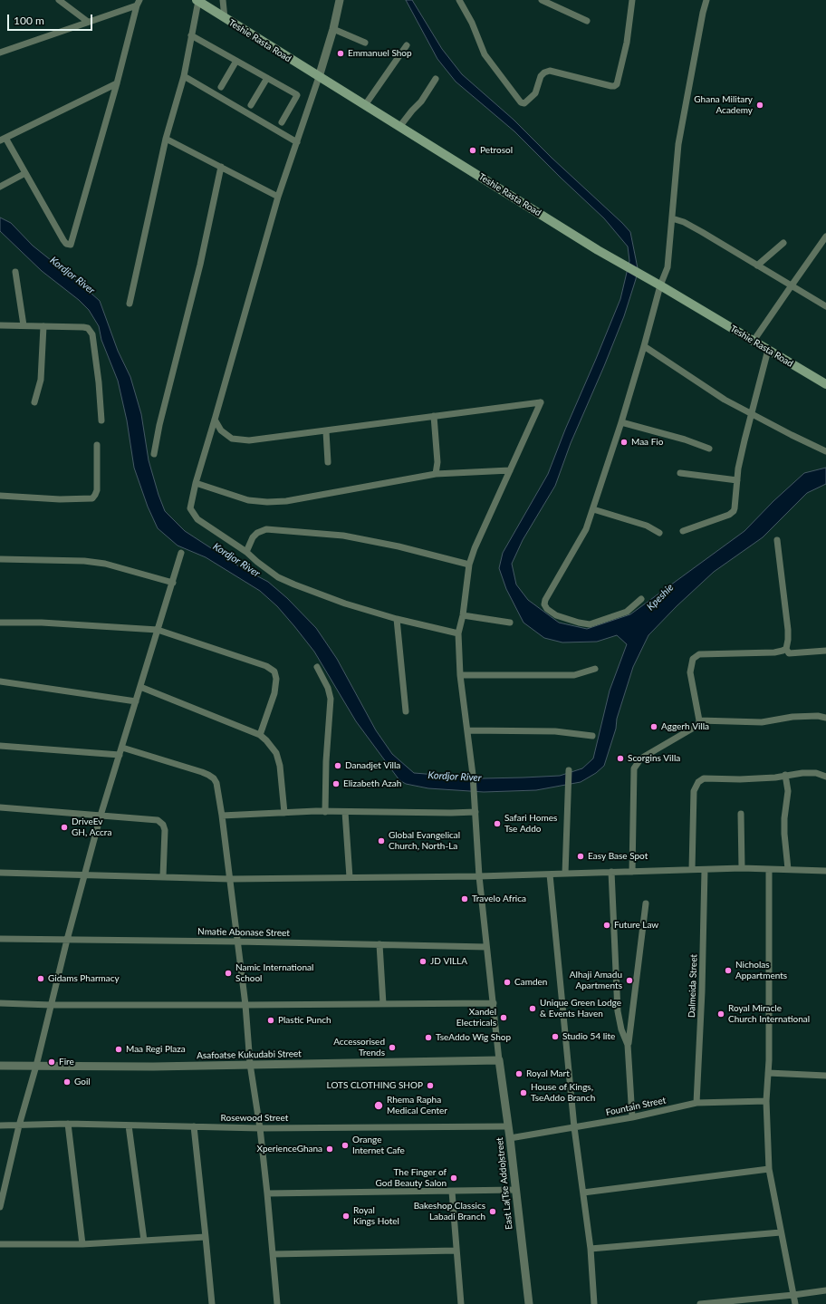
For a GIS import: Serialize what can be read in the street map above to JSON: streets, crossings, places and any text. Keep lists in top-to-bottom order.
{
  "streets": {
    "main road": ["Teshie Rasta Road"],
    "street": [
      "Nmatie Abonase Street",
      "Dalmeida Street",
      "Asafoatse Kukudabi Street",
      "Fountain Street",
      "Rosewood Street",
      "East La(Tse Addo)street"
    ]
  },
  "crossings": [
    ["Dalmeida Street", "Fountain Street"],
    ["Asafoatse Kukudabi Street", "East La(Tse Addo)street"],
    ["Fountain Street", "East La(Tse Addo)street"],
    ["Rosewood Street", "East La(Tse Addo)street"]
  ],
  "water": ["Kordjor River", "Kpeshie"],
  "places": [
    "Emmanuel Shop",
    "Ghana Military Academy",
    "Petrosol",
    "Maa Fio",
    "Aggerh Villa",
    "Scorgins Villa",
    "Danadjet Villa",
    "Elizabeth Azah",
    "Safari Homes Tse Addo",
    "DriveEv GH, Accra",
    "Global Evangelical Church, North-La",
    "Easy Base Spot",
    "Travelo Africa",
    "Future Law",
    "JD VILLA",
    "Nicholas Appartments",
    "Namic International School",
    "Gidams Pharmacy",
    "Alhaji Amadu Apartments",
    "Camden",
    "Unique Green Lodge & Events Haven",
    "Royal Miracle Church International",
    "Xandel Electricals",
    "Plastic Punch",
    "Studio 54 lite",
    "TseAddo Wig Shop",
    "Accessorised Trends",
    "Maa Regi Plaza",
    "Fire",
    "Royal Mart",
    "Goil",
    "LOTS CLOTHING SHOP",
    "House of Kings, TseAddo Branch",
    "Rhema Rapha Medical Center",
    "Orange Internet Cafe",
    "XperienceGhana",
    "The Finger of God Beauty Salon",
    "Bakeshop Classics Labadi Branch",
    "Royal Kings Hotel"
  ],
  "scale_bar": "100 m"
}
